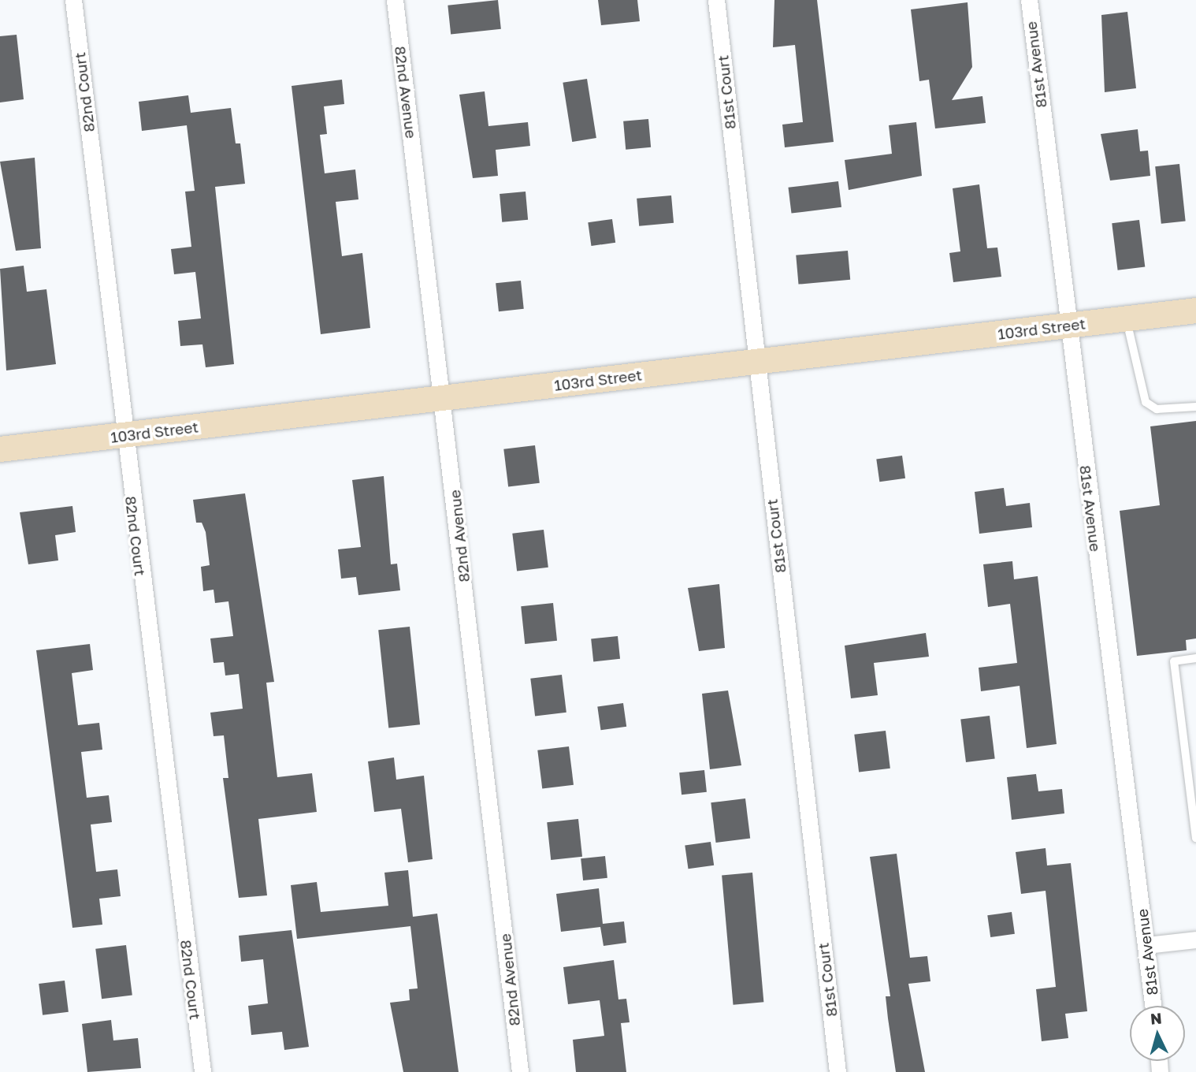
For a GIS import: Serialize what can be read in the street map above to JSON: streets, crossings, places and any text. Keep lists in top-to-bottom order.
{
  "streets": {
    "street": [
      "81st Avenue",
      "82nd Court",
      "82nd Avenue",
      "81st Court",
      "103rd Street"
    ]
  },
  "crossings": [
    ["81st Avenue", "103rd Street"],
    ["82nd Court", "103rd Street"],
    ["82nd Avenue", "103rd Street"],
    ["81st Court", "103rd Street"]
  ],
  "north": "top"
}
